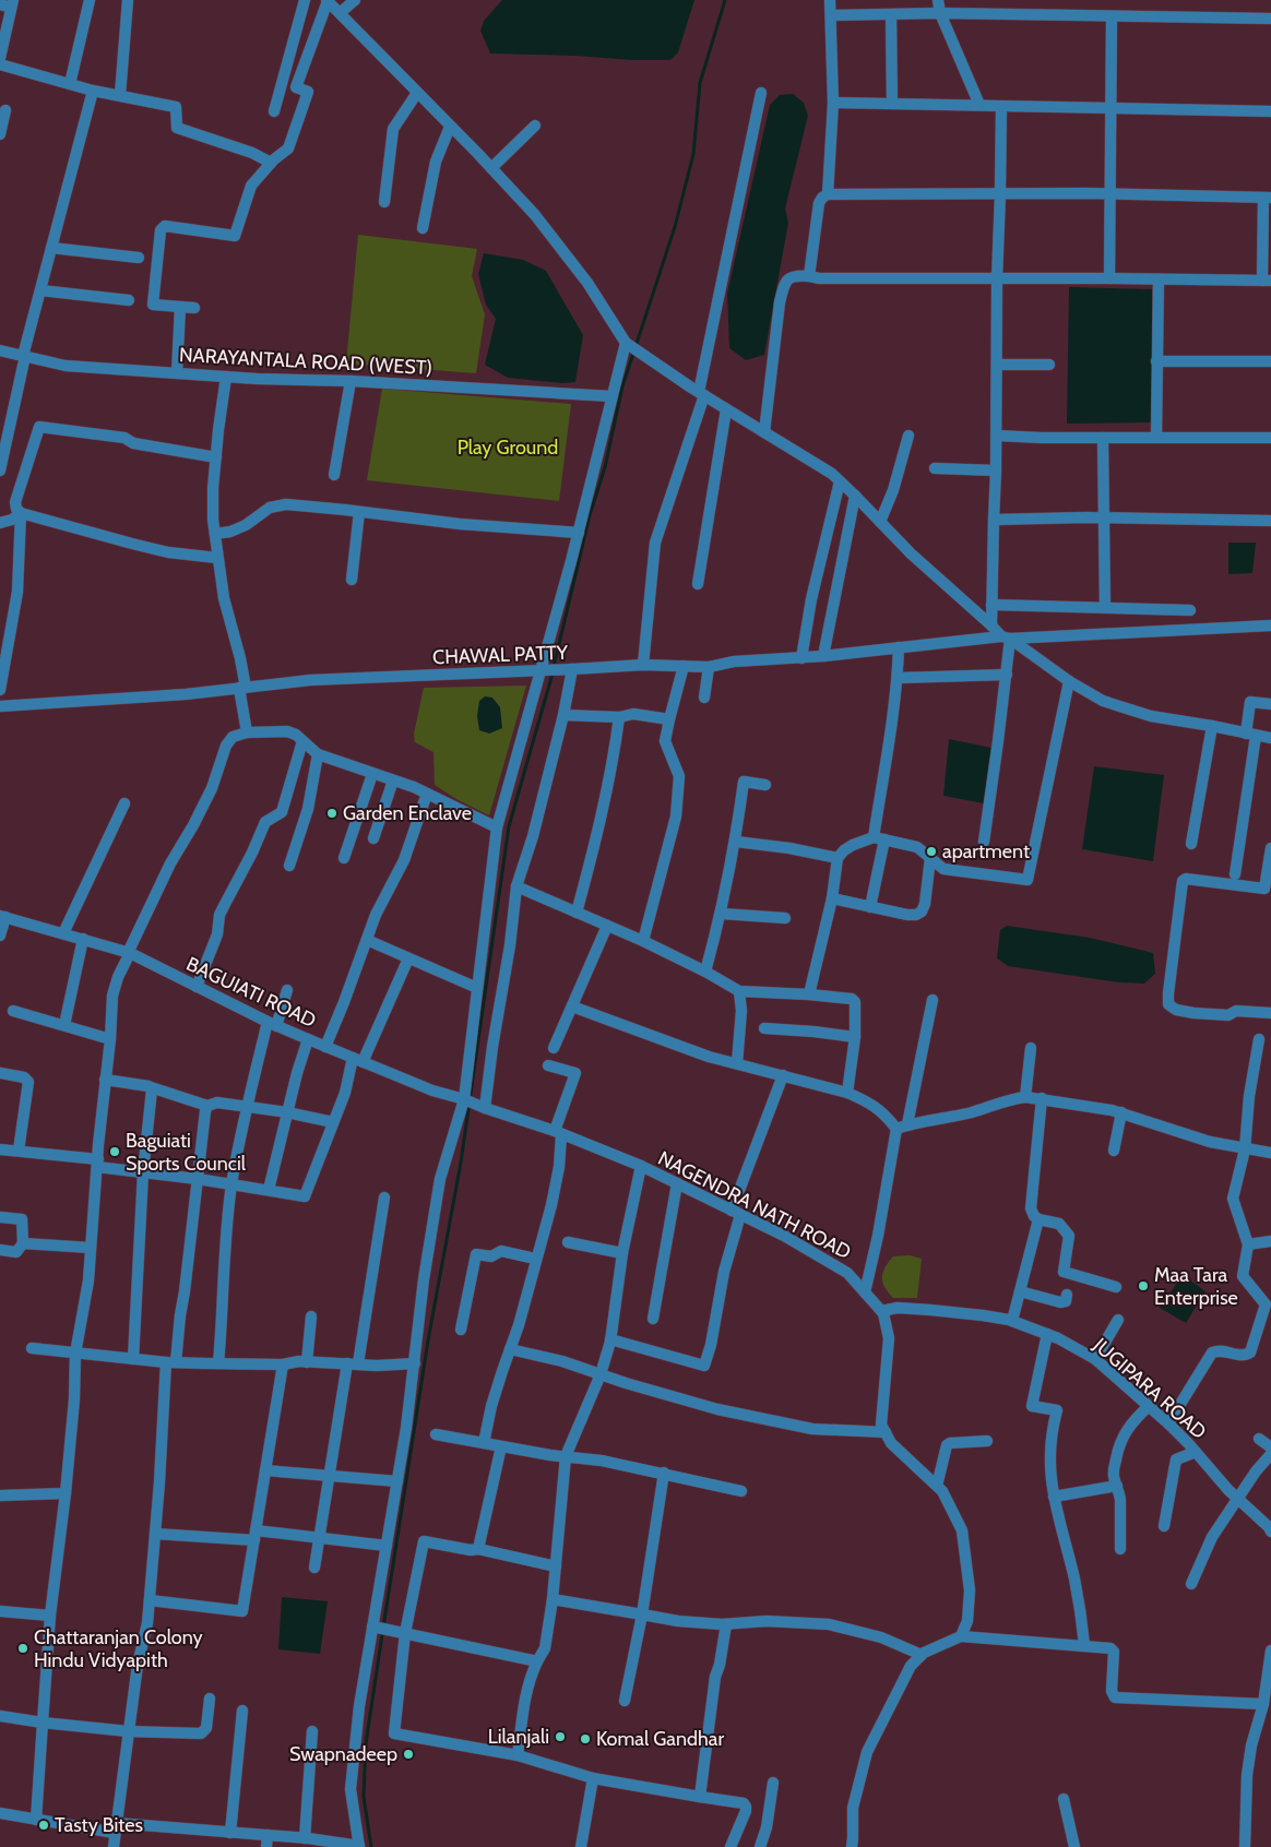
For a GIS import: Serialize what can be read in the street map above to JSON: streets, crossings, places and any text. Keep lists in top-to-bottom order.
{
  "streets": {
    "street": [
      "NARAYANTALA ROAD (WEST)",
      "CHAWAL PATTY",
      "BAGUIATI ROAD",
      "NAGENDRA NATH ROAD",
      "JUGIPARA ROAD"
    ]
  },
  "crossings": [
    ["BAGUIATI ROAD", "NAGENDRA NATH ROAD"],
    ["NAGENDRA NATH ROAD", "JUGIPARA ROAD"]
  ],
  "parks": ["Play Ground"],
  "places": [
    "Garden Enclave",
    "apartment",
    "Baguiati Sports Council",
    "Maa Tara Enterprise",
    "Chattaranjan Colony Hindu Vidyapith",
    "Lilanjali",
    "Komal Gandhar",
    "Swapnadeep",
    "Tasty Bites"
  ]
}
